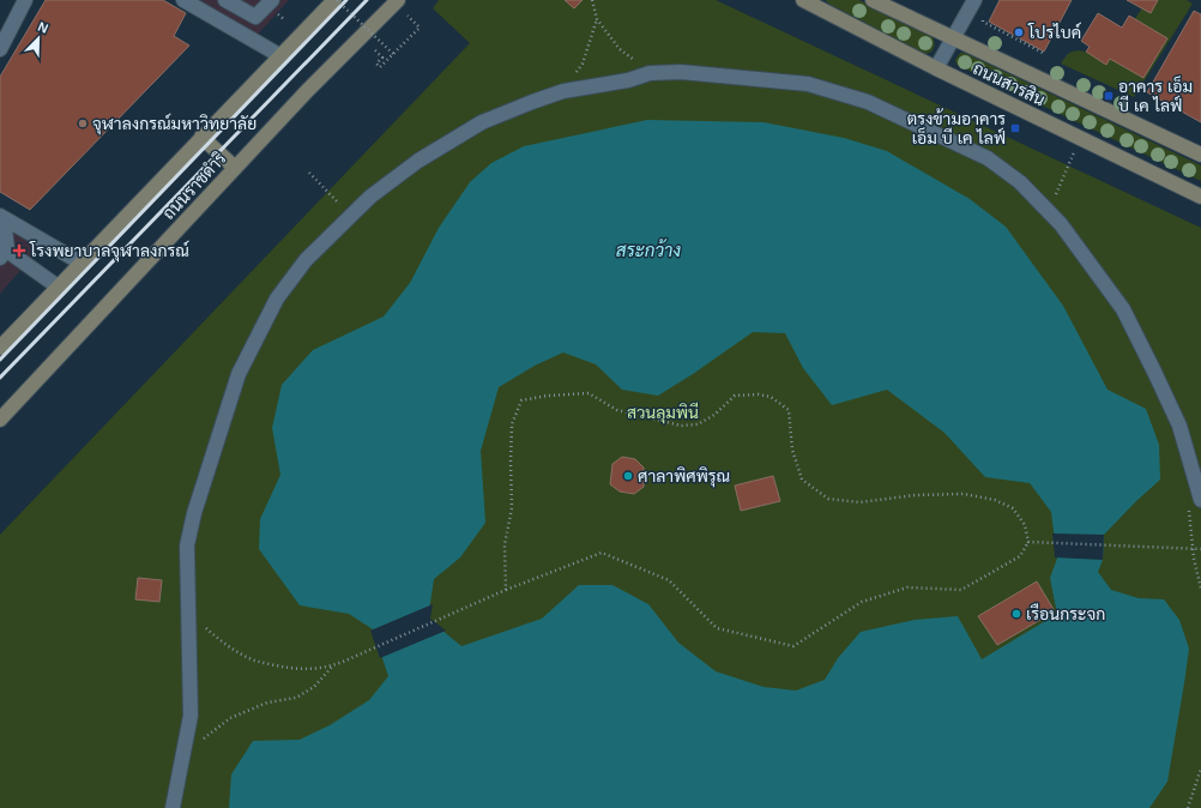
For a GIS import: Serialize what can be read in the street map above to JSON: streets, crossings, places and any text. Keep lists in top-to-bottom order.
{
  "streets": {
    "main road": ["ถนนสารสิน", "ถนนราชดำริ"]
  },
  "water": ["สระกว้าง"],
  "parks": ["สวนลุมพินี"],
  "places": {
    "other": [
      "โปรไบค์",
      "จุฬาลงกรณ์มหาวิทยาลัย",
      "ศาลาพิศพิรุณ",
      "เรือนกระจก"
    ],
    "transit": ["อาคาร เอ็ม บี เค ไลฟ์", "ตรงข้ามอาคาร เอ็ม บี เค ไลฟ์"],
    "health": ["โรงพยาบาลจุฬาลงกรณ์"]
  },
  "north": "top right"
}
